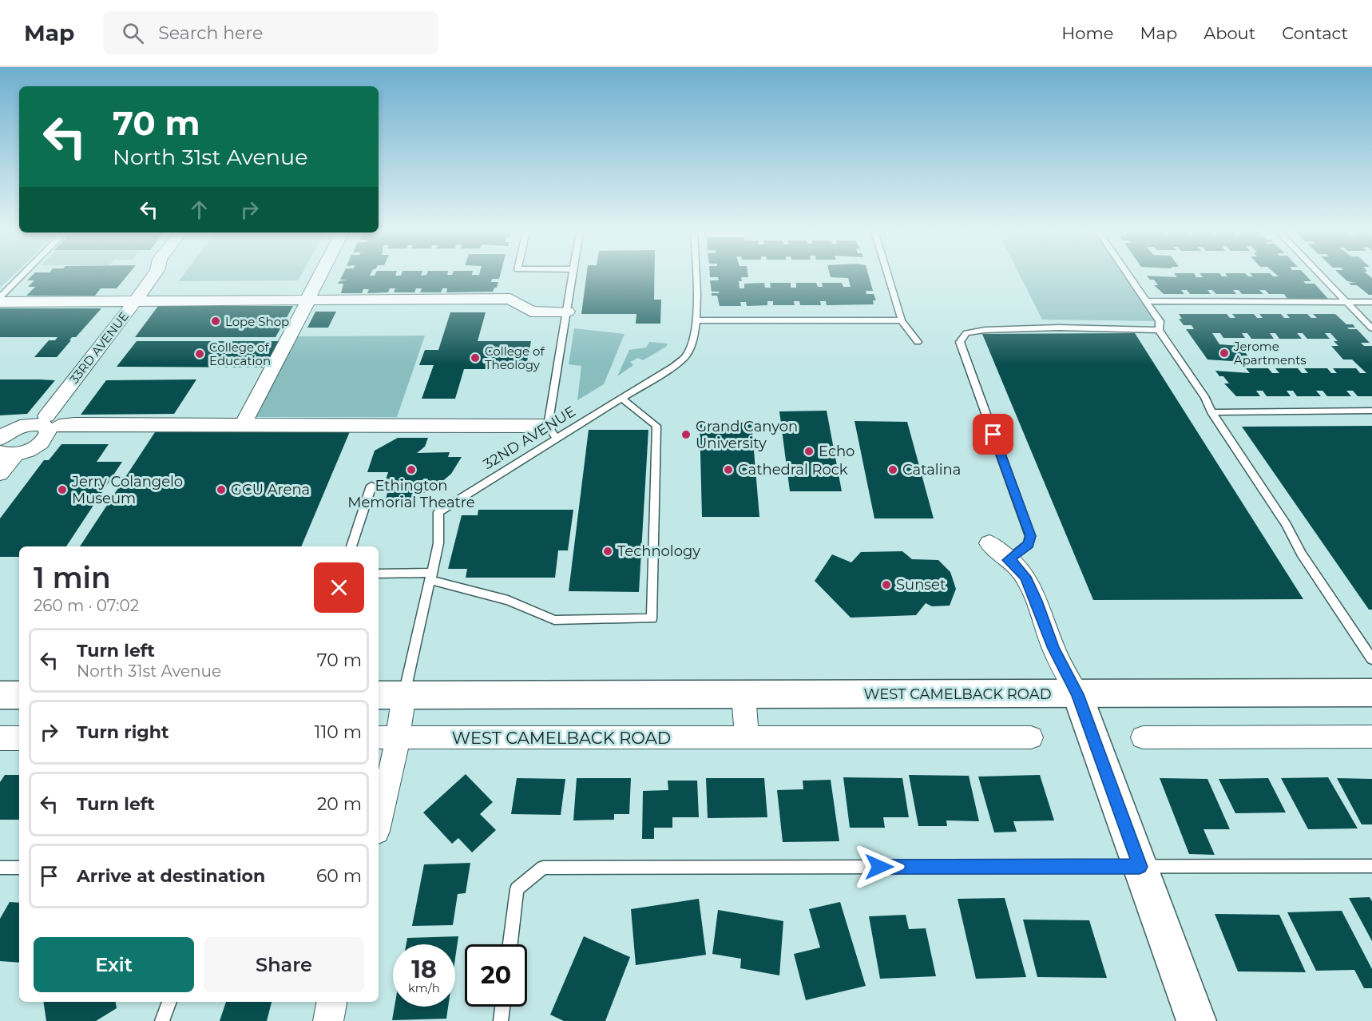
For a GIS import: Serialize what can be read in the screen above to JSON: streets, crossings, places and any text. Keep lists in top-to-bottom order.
{
  "streets": {
    "main road": ["WEST CAMELBACK ROAD"],
    "street": ["33RD AVENUE"],
    "lane": ["32ND AVENUE"]
  },
  "crossings": [
    ["32ND AVENUE", "WEST CAMELBACK ROAD"]
  ],
  "places": [
    "Lope Shop",
    "Jerome Apartments",
    "College of Education",
    "College of Theology",
    "Grand Canyon University",
    "Echo",
    "Ethington Memorial Theatre",
    "Cathedral Rock",
    "Catalina",
    "Jerry Colangelo Museum",
    "GCU Arena",
    "Technology",
    "Sunset"
  ],
  "page": {
    "header": "Map",
    "search": "Search here",
    "nav": [
      "Home",
      "Map",
      "About",
      "Contact"
    ],
    "turn": ["70 m", "North 31st Avenue"],
    "heading": ["1 min", "260 m · 07:02"],
    "list": [
      {
        "name": "Turn left",
        "note": "North 31st Avenue",
        "value": "70 m"
      },
      {
        "name": "Turn right",
        "value": "110 m"
      },
      {
        "name": "Turn left",
        "value": "20 m"
      },
      {
        "name": "Arrive at destination",
        "value": "60 m"
      }
    ],
    "buttons": ["Exit", "Share"],
    "speed": "18 km/h",
    "limit": "20"
  }
}
